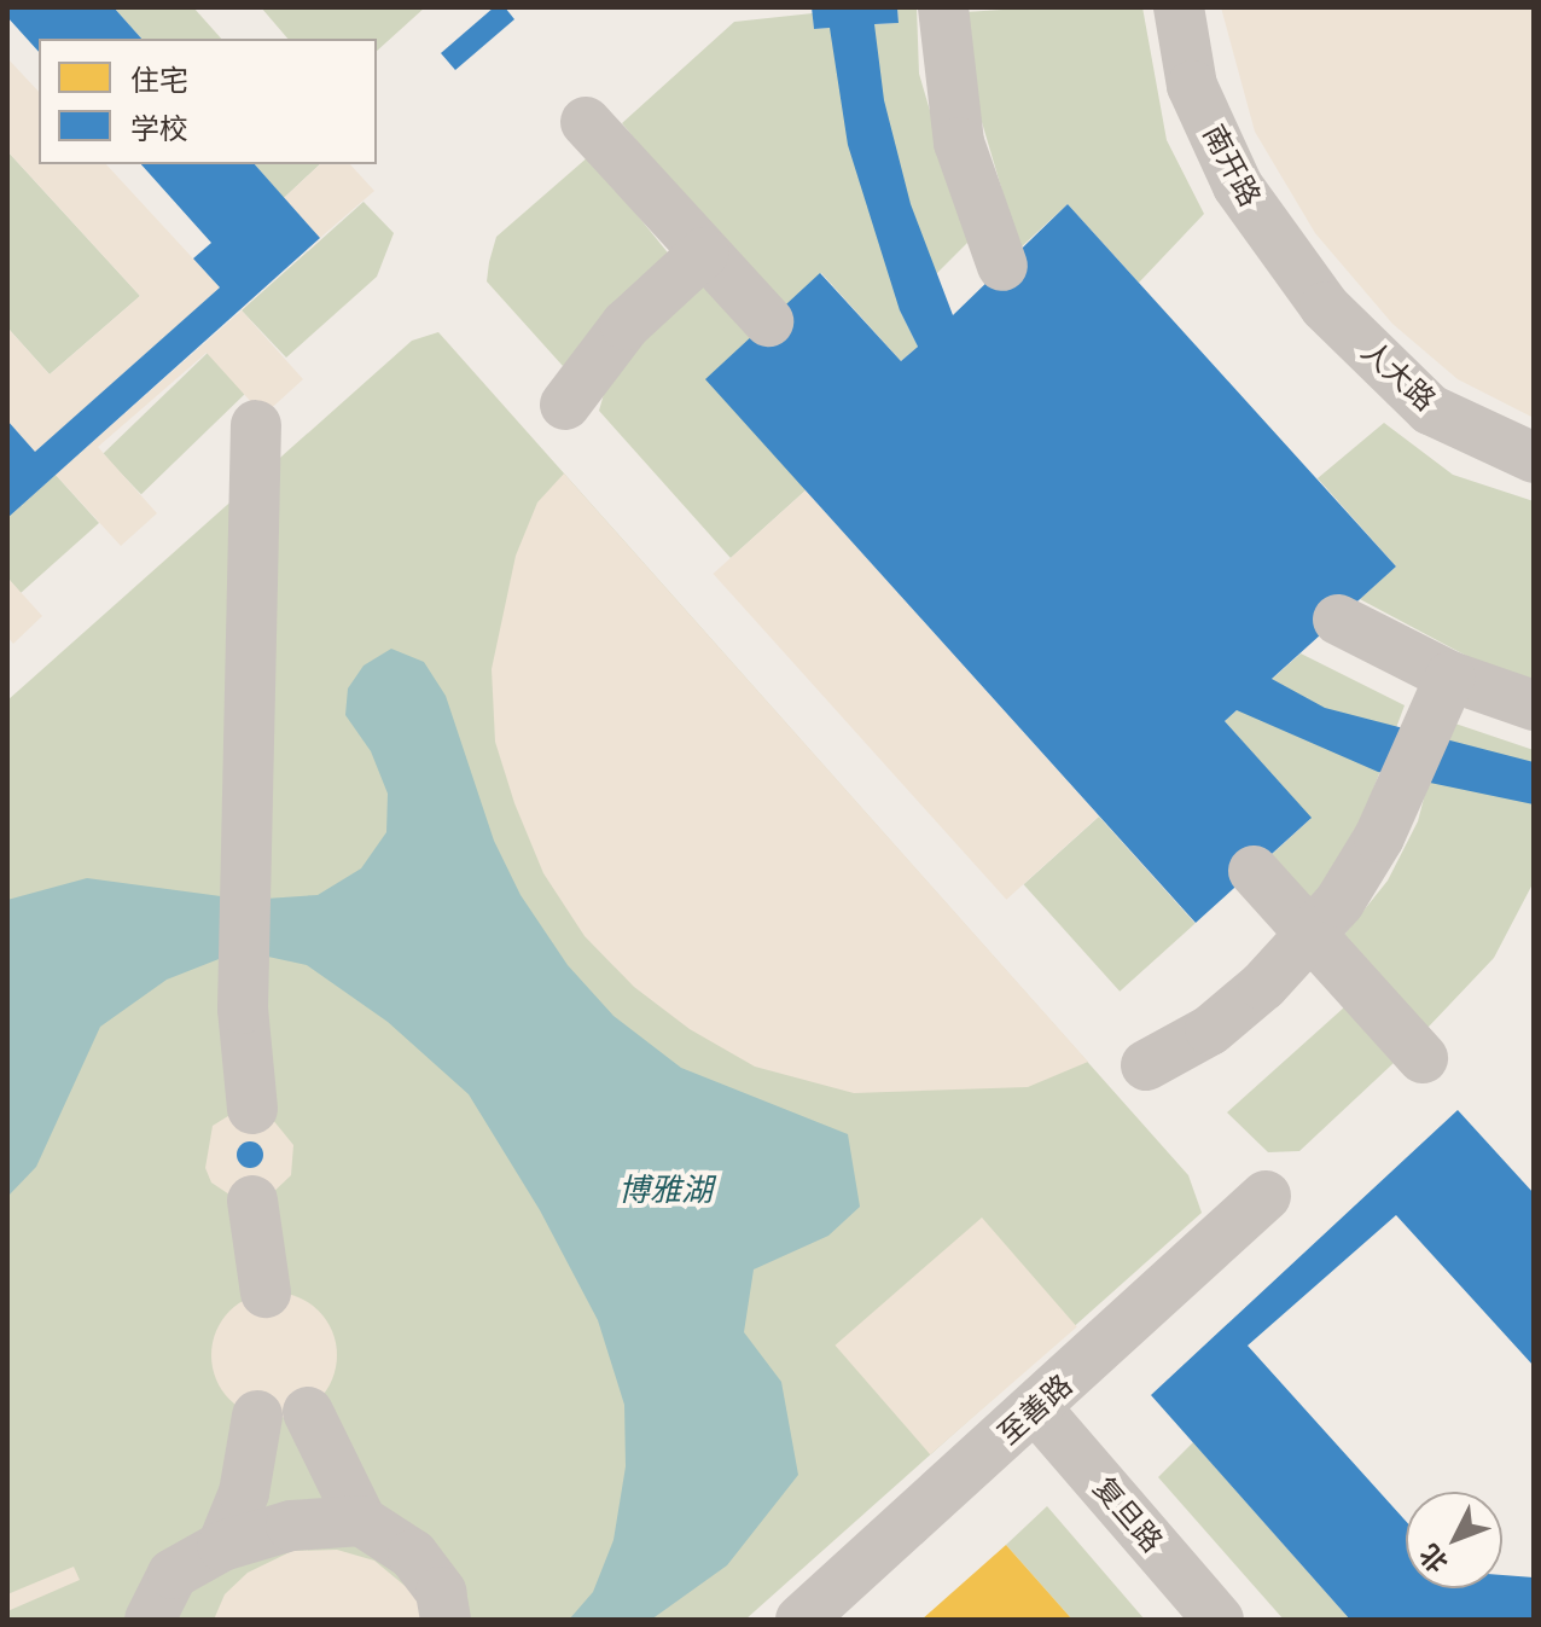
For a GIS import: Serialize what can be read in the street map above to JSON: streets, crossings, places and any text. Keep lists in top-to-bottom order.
{
  "streets": {
    "street": [
      "南开路",
      "人大路",
      "至善路",
      "复旦路"
    ]
  },
  "crossings": [
    ["南开路", "人大路"],
    ["至善路", "复旦路"]
  ],
  "water": ["博雅湖"],
  "legend": ["住宅", "学校"],
  "north": "bottom left"
}
